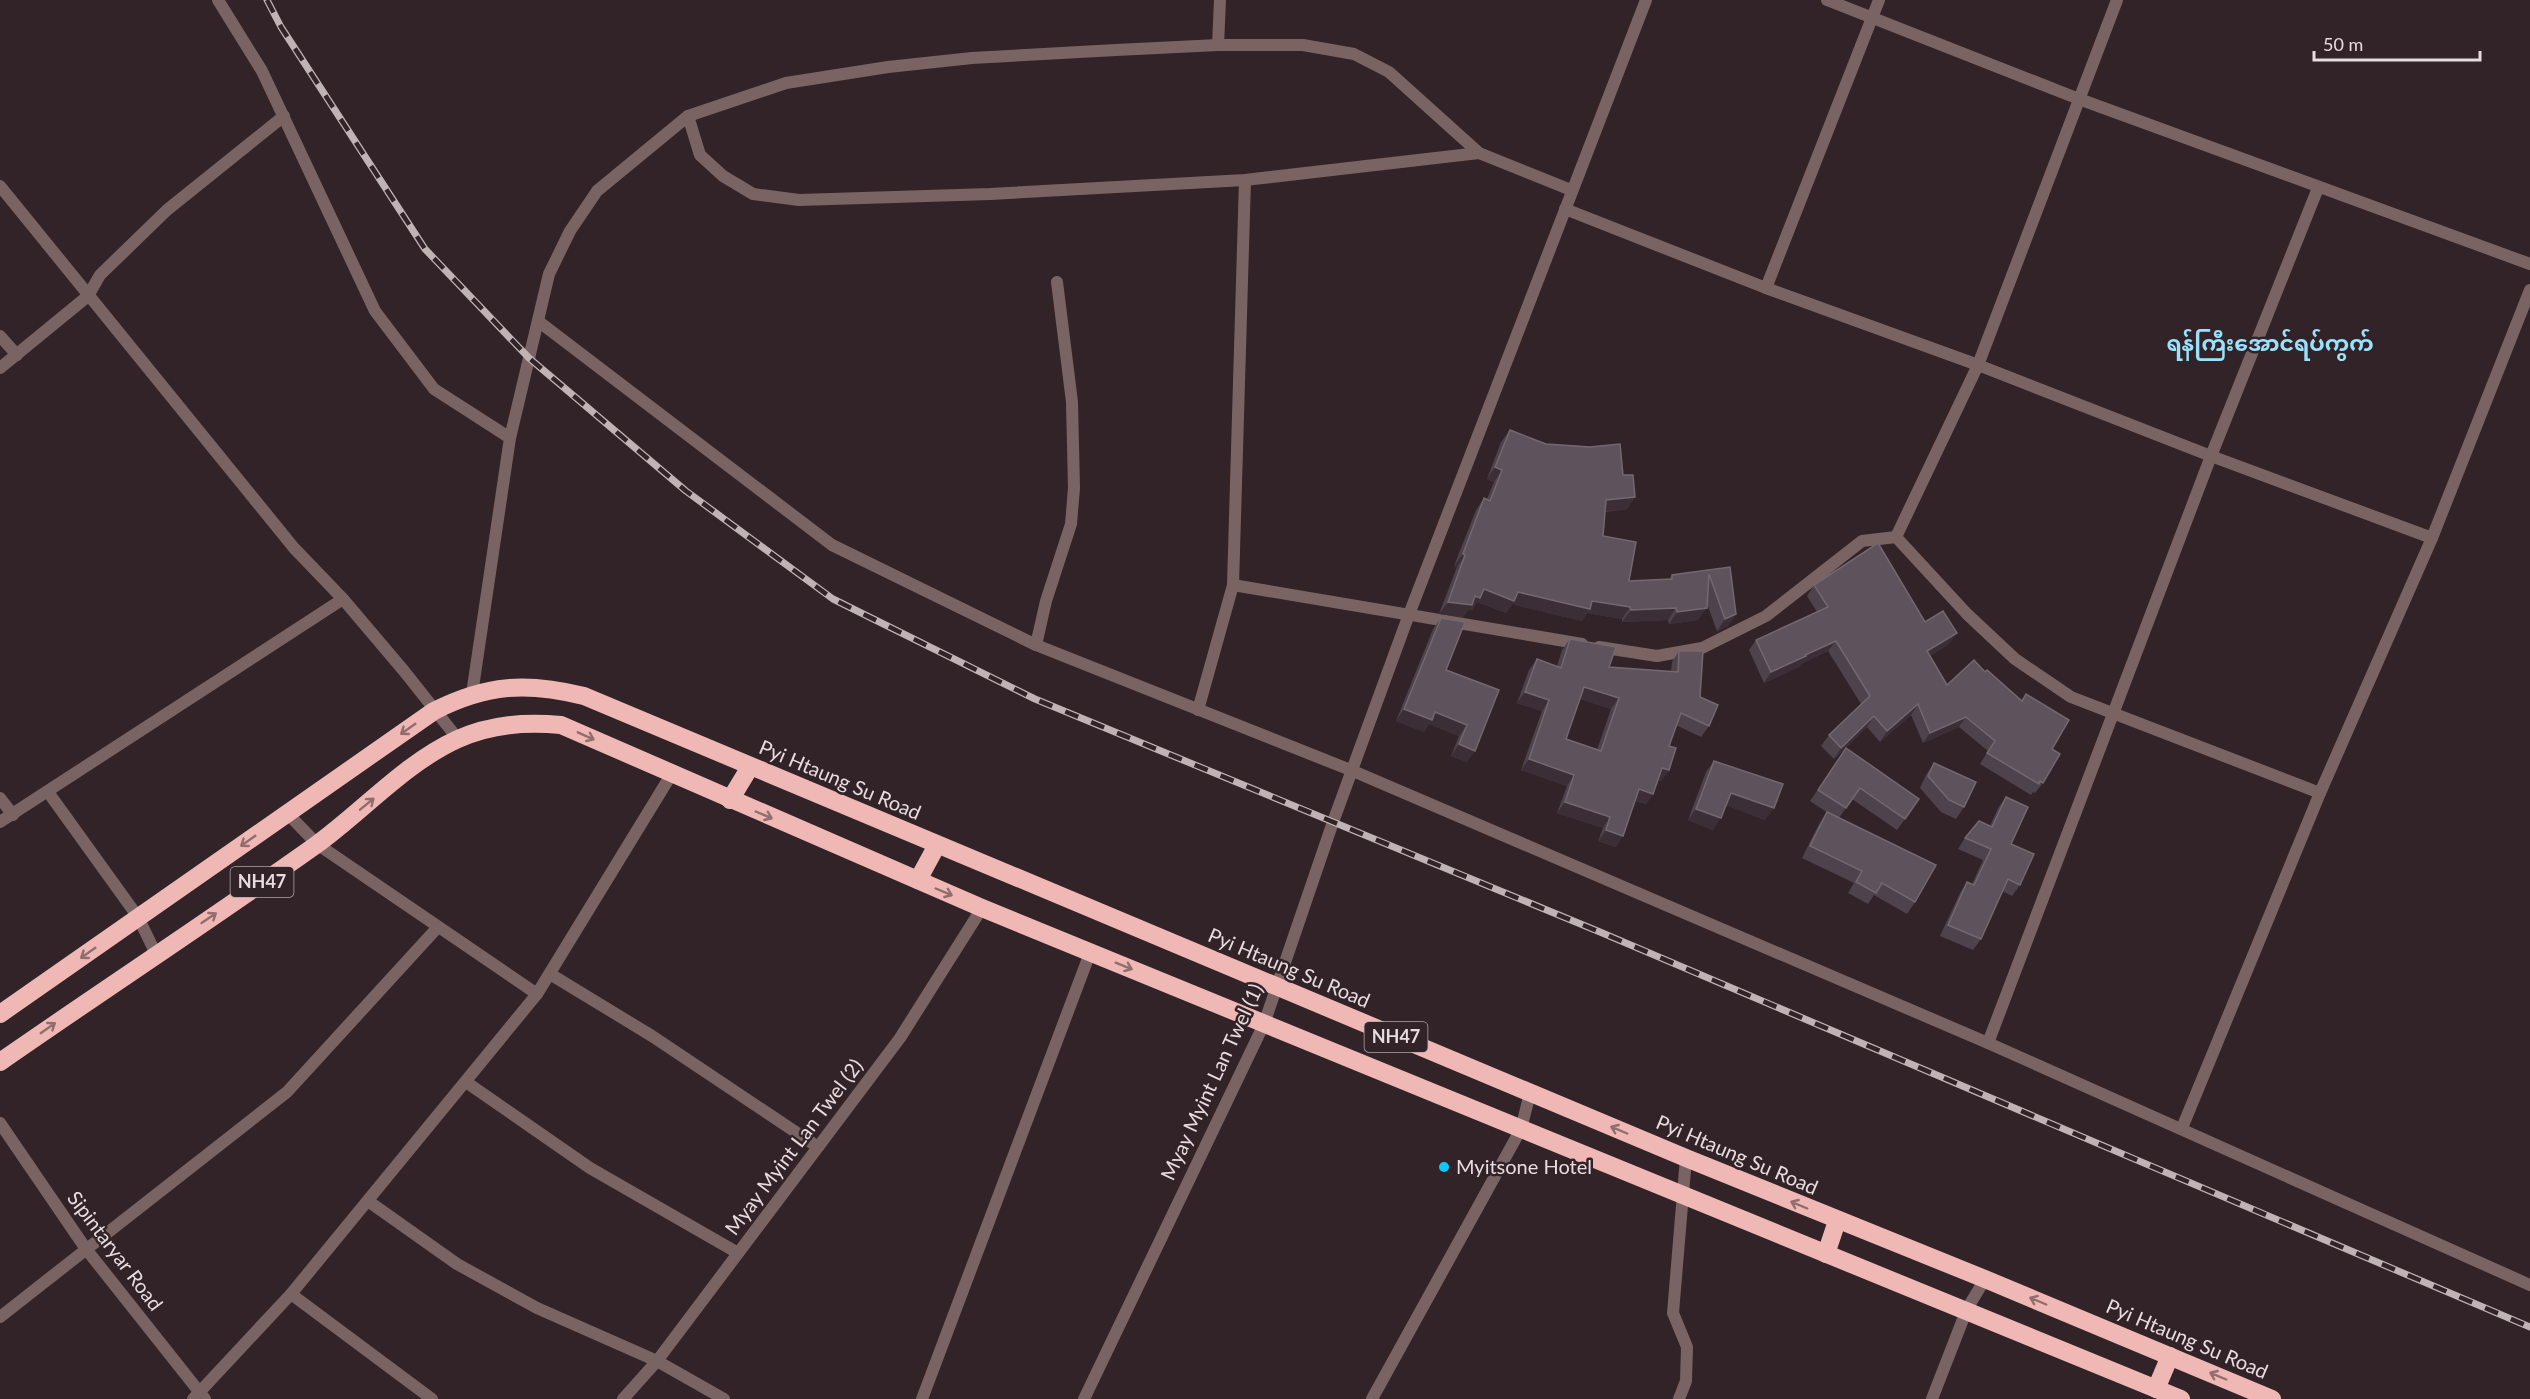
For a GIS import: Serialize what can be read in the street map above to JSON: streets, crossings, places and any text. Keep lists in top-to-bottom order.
{
  "streets": {
    "highway": ["Pyi Htaung Su Road", "NH47"],
    "street": ["Myay Myint Lan Twel (1)", "Myay Myint Lan Twel (2)", "Sipintaryar Road"]
  },
  "crossings": [
    ["Pyi Htaung Su Road", "NH47"],
    ["Pyi Htaung Su Road", "Myay Myint Lan Twel (1)"],
    ["NH47", "Myay Myint Lan Twel (1)"],
    ["NH47", "Myay Myint Lan Twel (2)"]
  ],
  "districts": ["ရန်ကြီးအောင်ရပ်ကွက်"],
  "places": ["Myitsone Hotel"],
  "scale_bar": "50 m"
}
